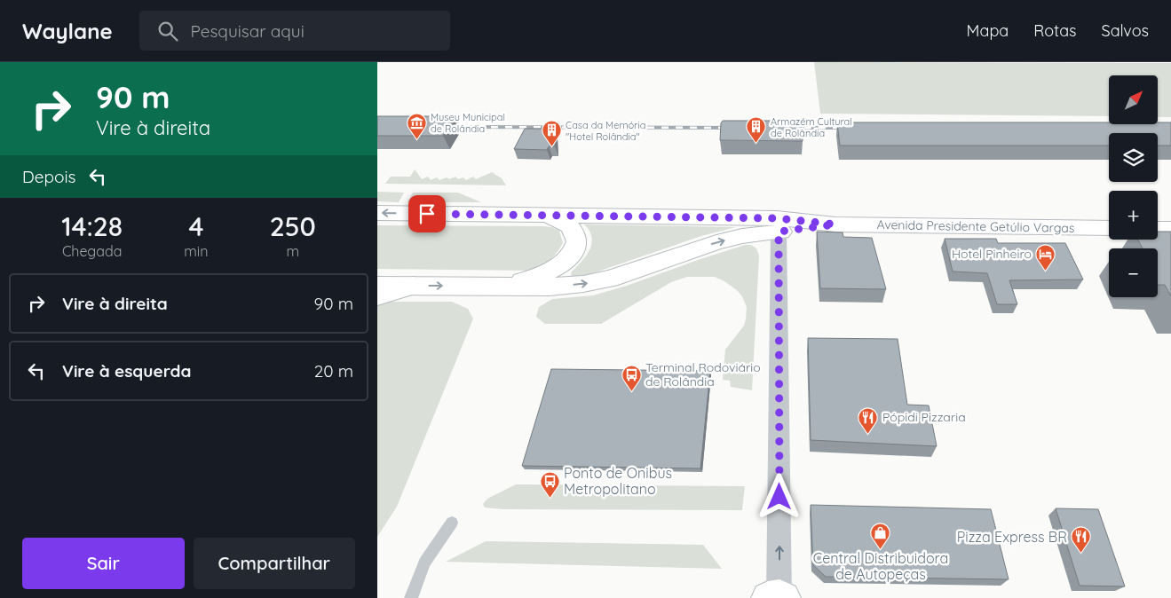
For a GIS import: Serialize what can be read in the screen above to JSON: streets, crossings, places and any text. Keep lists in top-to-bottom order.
{
  "streets": {
    "main road": ["Avenida Presidente Getúlio Vargas"]
  },
  "places": {
    "museum": ["Museu Municipal de Rolândia"],
    "building": ["Armazém Cultural de Rolândia", "Casa da Memória \"Hotel Rolândia\""],
    "hotel": ["Hotel Pinheiro"],
    "bus stop": ["Terminal Rodoviário de Rolândia", "Ponto de Onibus Metropolitano"],
    "restaurant": ["Pópidi Pizzaria", "Pizza Express BR"],
    "shop": ["Central Distribuidora de Autopeças"]
  },
  "north": "top right",
  "page": {
    "header": "Waylane",
    "search": "Pesquisar aqui",
    "nav": ["Mapa", "Rotas", "Salvos"],
    "turn": ["90 m", "Vire à direita"],
    "map_buttons": ["+", "−"],
    "then": "Depois",
    "eta": [
      "14:28",
      "Chegada",
      "4",
      "min",
      "250",
      "m"
    ],
    "list": [
      {
        "name": "Vire à direita",
        "value": "90 m"
      },
      {
        "name": "Vire à esquerda",
        "value": "20 m"
      }
    ],
    "buttons": ["Sair", "Compartilhar"]
  }
}
